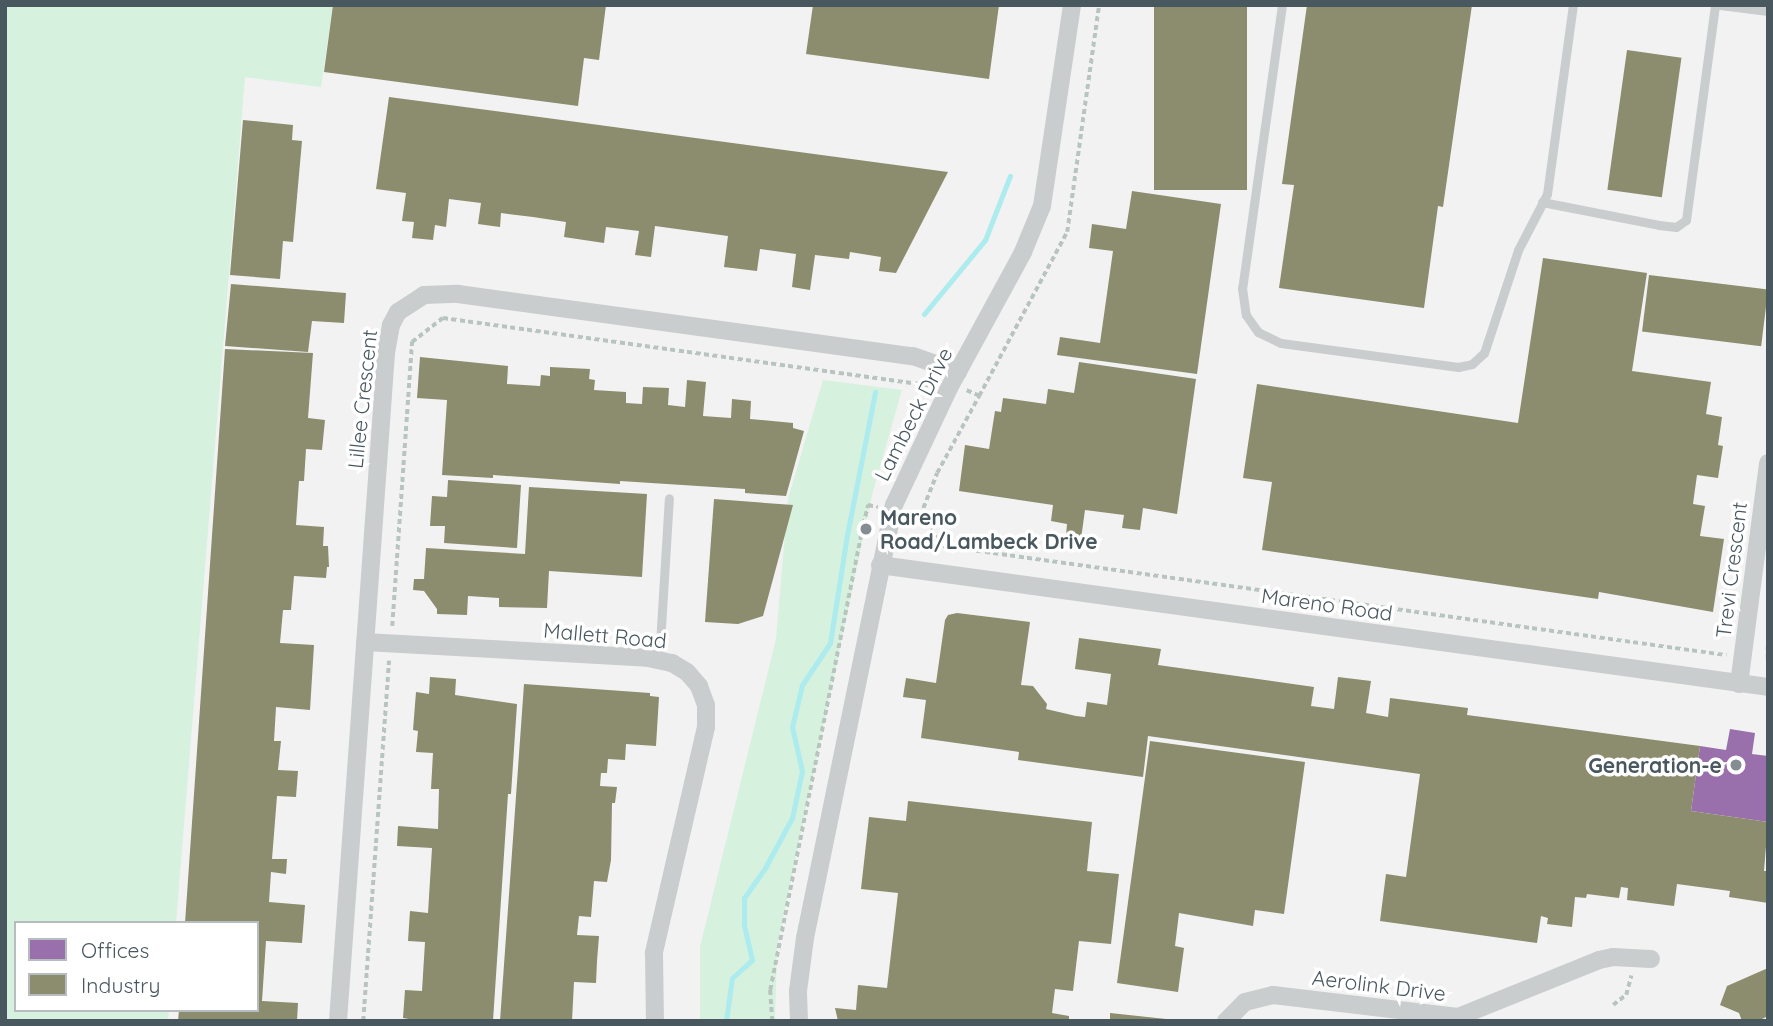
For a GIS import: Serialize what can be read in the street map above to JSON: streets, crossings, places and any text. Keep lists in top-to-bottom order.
{
  "streets": {
    "street": [
      "Lillee Crescent",
      "Lambeck Drive",
      "Trevi Crescent",
      "Mareno Road",
      "Mallett Road",
      "Aerolink Drive"
    ]
  },
  "crossings": [
    ["Lillee Crescent", "Lambeck Drive"],
    ["Lillee Crescent", "Mallett Road"],
    ["Lambeck Drive", "Mareno Road"],
    ["Trevi Crescent", "Mareno Road"]
  ],
  "places": ["Mareno Road/Lambeck Drive", "Generation-e"],
  "legend": ["Offices", "Industry"]
}
